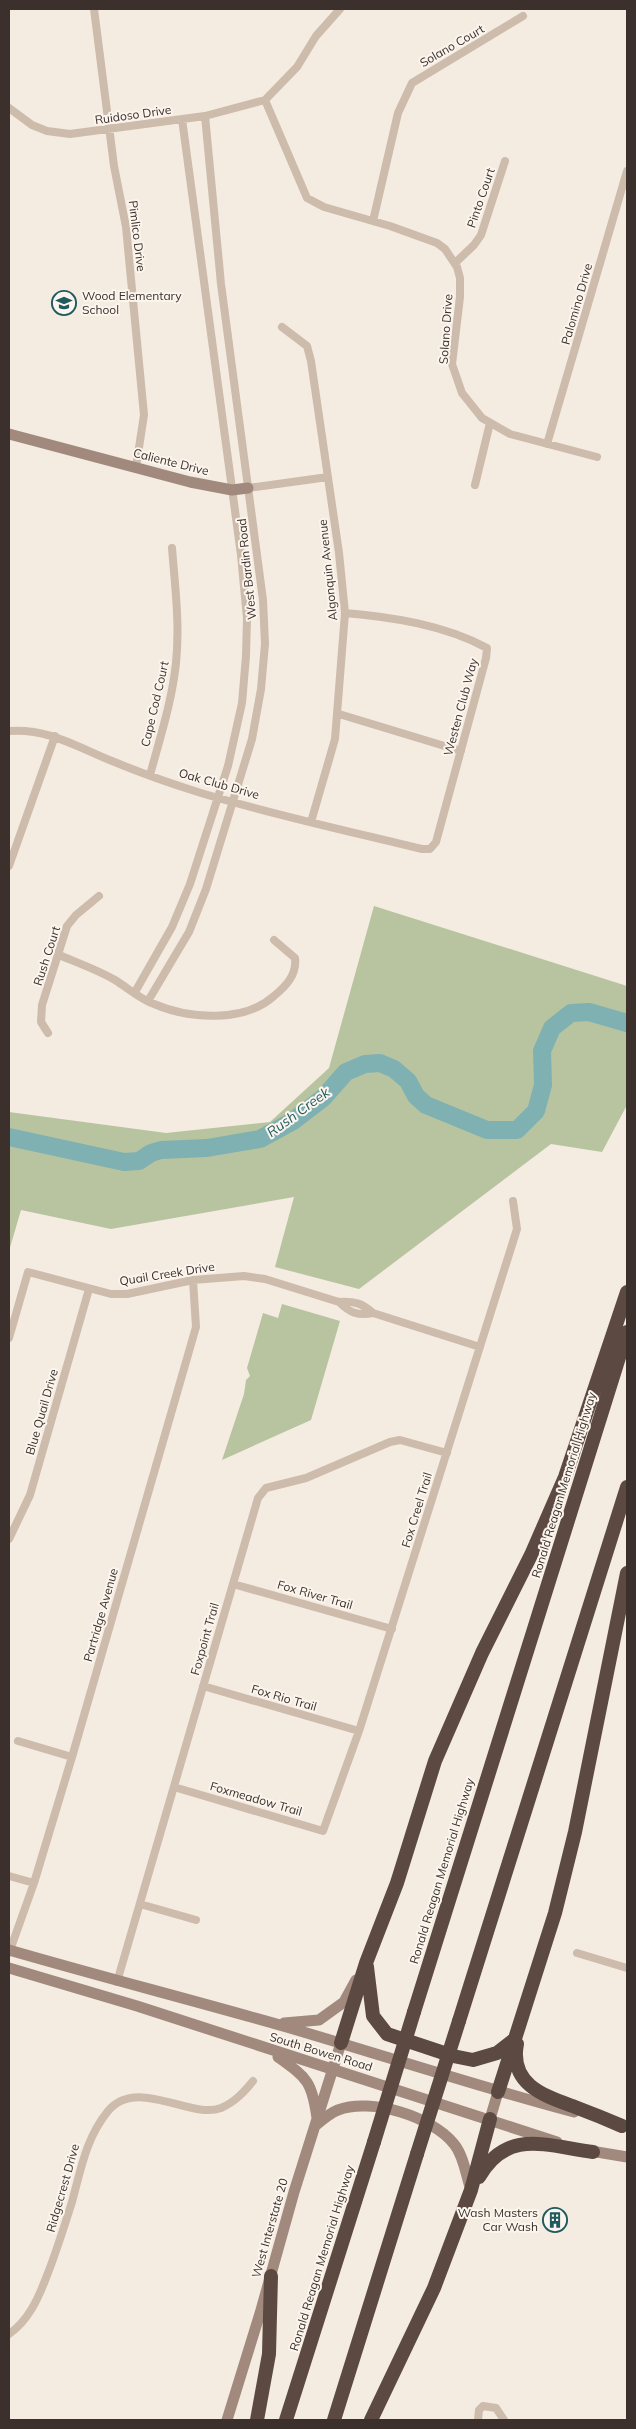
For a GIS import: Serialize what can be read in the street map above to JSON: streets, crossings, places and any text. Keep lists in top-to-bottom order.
{
  "streets": {
    "highway": ["Ronald Reagan Memorial Highway"],
    "main road": ["Caliente Drive", "South Bowen Road", "West Interstate 20"],
    "street": [
      "Solano Court",
      "Ruidoso Drive",
      "Pinto Court",
      "Pimlico Drive",
      "Palomino Drive",
      "Solano Drive",
      "West Bardin Road",
      "Algonquin Avenue",
      "Cape Cod Court",
      "Westen Club Way",
      "Oak Club Drive",
      "Rush Court",
      "Quail Creek Drive",
      "Blue Quail Drive",
      "Fox Creel Trail",
      "Fox River Trail",
      "Partridge Avenue",
      "Foxpoint Trail",
      "Fox Rio Trail",
      "Foxmeadow Trail",
      "Ridgecrest Drive"
    ]
  },
  "crossings": [
    ["Solano Court", "Solano Drive"],
    ["Ruidoso Drive", "Pimlico Drive"],
    ["Ruidoso Drive", "Solano Drive"],
    ["Ruidoso Drive", "West Bardin Road"],
    ["Pinto Court", "Solano Drive"],
    ["Pimlico Drive", "Caliente Drive"],
    ["Palomino Drive", "Solano Drive"],
    ["Caliente Drive", "West Bardin Road"],
    ["Caliente Drive", "Algonquin Avenue"],
    ["West Bardin Road", "Oak Club Drive"],
    ["Algonquin Avenue", "Westen Club Way"],
    ["Algonquin Avenue", "Oak Club Drive"],
    ["Cape Cod Court", "Oak Club Drive"],
    ["Westen Club Way", "Oak Club Drive"],
    ["Quail Creek Drive", "Blue Quail Drive"],
    ["Quail Creek Drive", "Fox Creel Trail"],
    ["Quail Creek Drive", "Partridge Avenue"],
    ["Fox Creel Trail", "Fox River Trail"],
    ["Fox Creel Trail", "Foxpoint Trail"],
    ["Fox Creel Trail", "Fox Rio Trail"],
    ["Fox Creel Trail", "Foxmeadow Trail"],
    ["Fox River Trail", "Foxpoint Trail"],
    ["Partridge Avenue", "South Bowen Road"],
    ["Foxpoint Trail", "Fox Rio Trail"],
    ["Foxpoint Trail", "Foxmeadow Trail"],
    ["Foxpoint Trail", "South Bowen Road"],
    ["South Bowen Road", "West Interstate 20"]
  ],
  "water": ["Rush Creek"],
  "places": {
    "school or university": ["Wood Elementary School"],
    "building": ["Wash Masters Car Wash"]
  }
}
